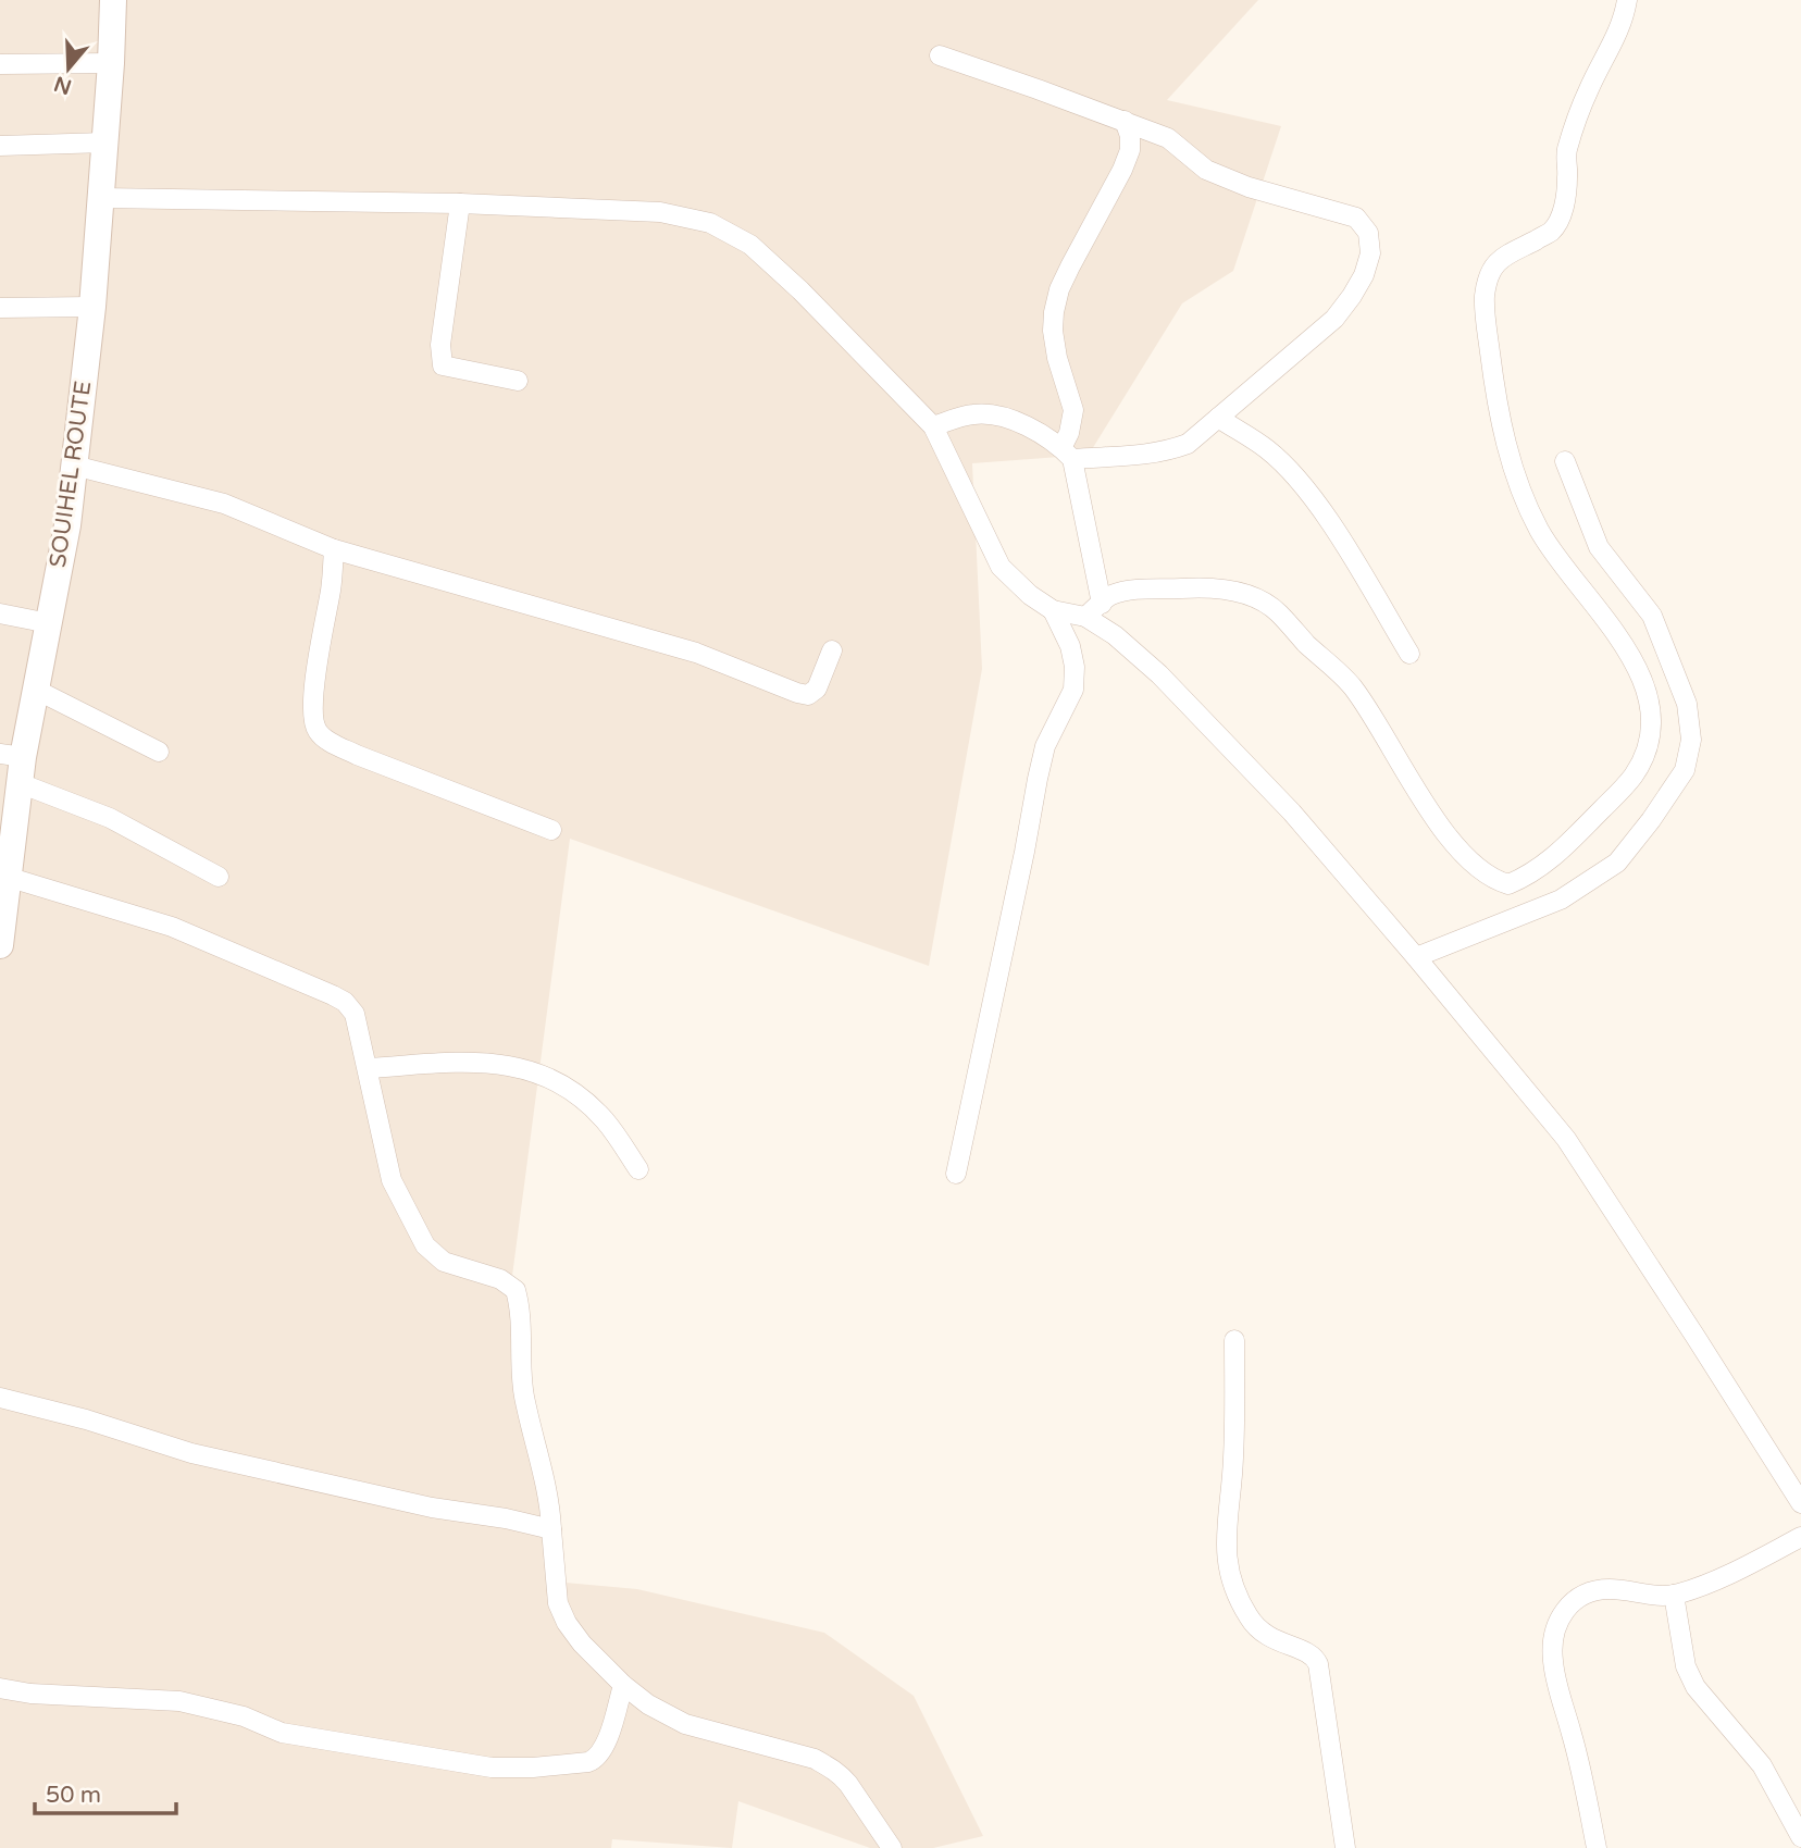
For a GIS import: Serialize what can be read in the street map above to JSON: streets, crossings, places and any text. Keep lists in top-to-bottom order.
{
  "streets": {
    "main road": ["SOUIHEL ROUTE"]
  },
  "scale_bar": "50 m",
  "north": "bottom"
}
